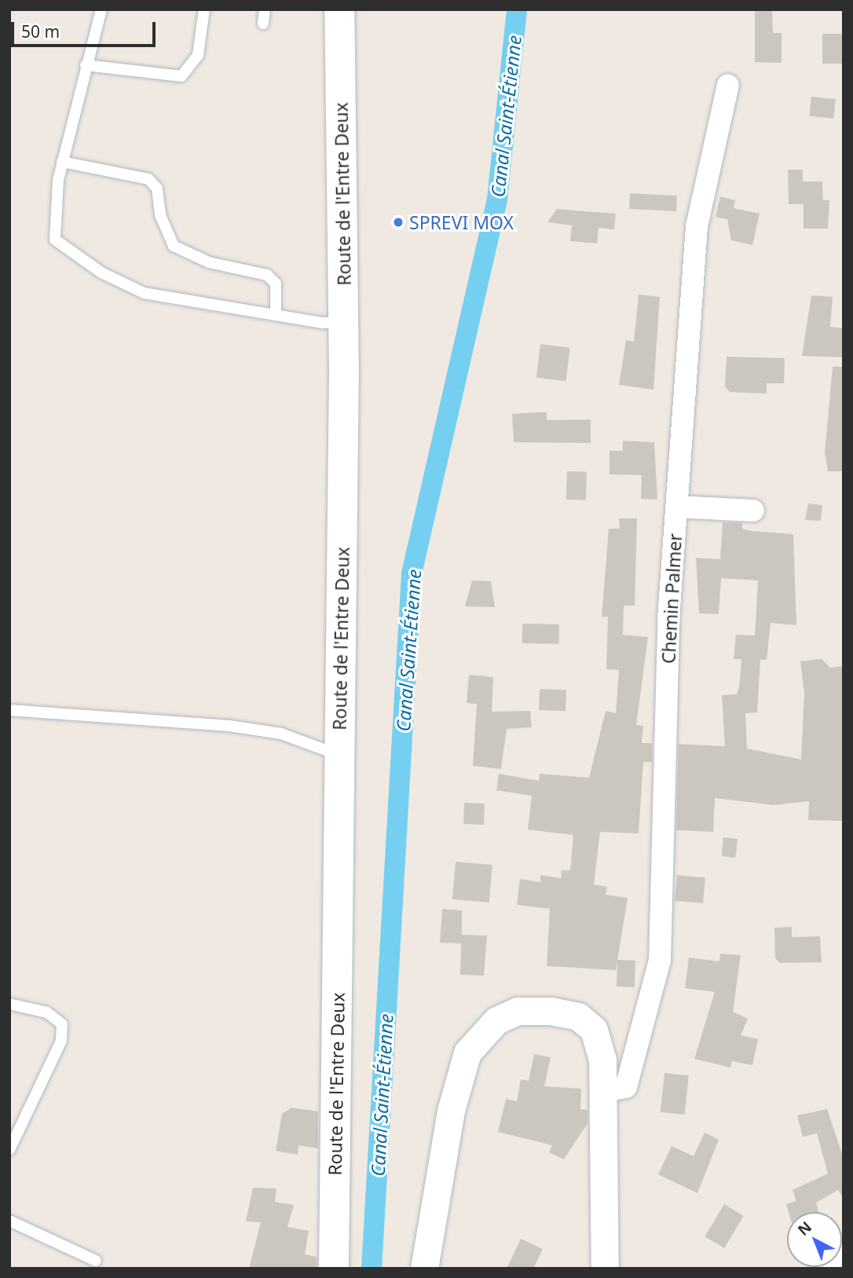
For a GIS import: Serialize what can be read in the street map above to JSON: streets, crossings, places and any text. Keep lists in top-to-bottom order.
{
  "streets": {
    "main road": ["Route de l'Entre Deux"],
    "street": ["Chemin Palmer"]
  },
  "water": ["Canal Saint-Étienne"],
  "places": ["SPREVI MOX"],
  "scale_bar": "50 m",
  "north": "top left"
}
